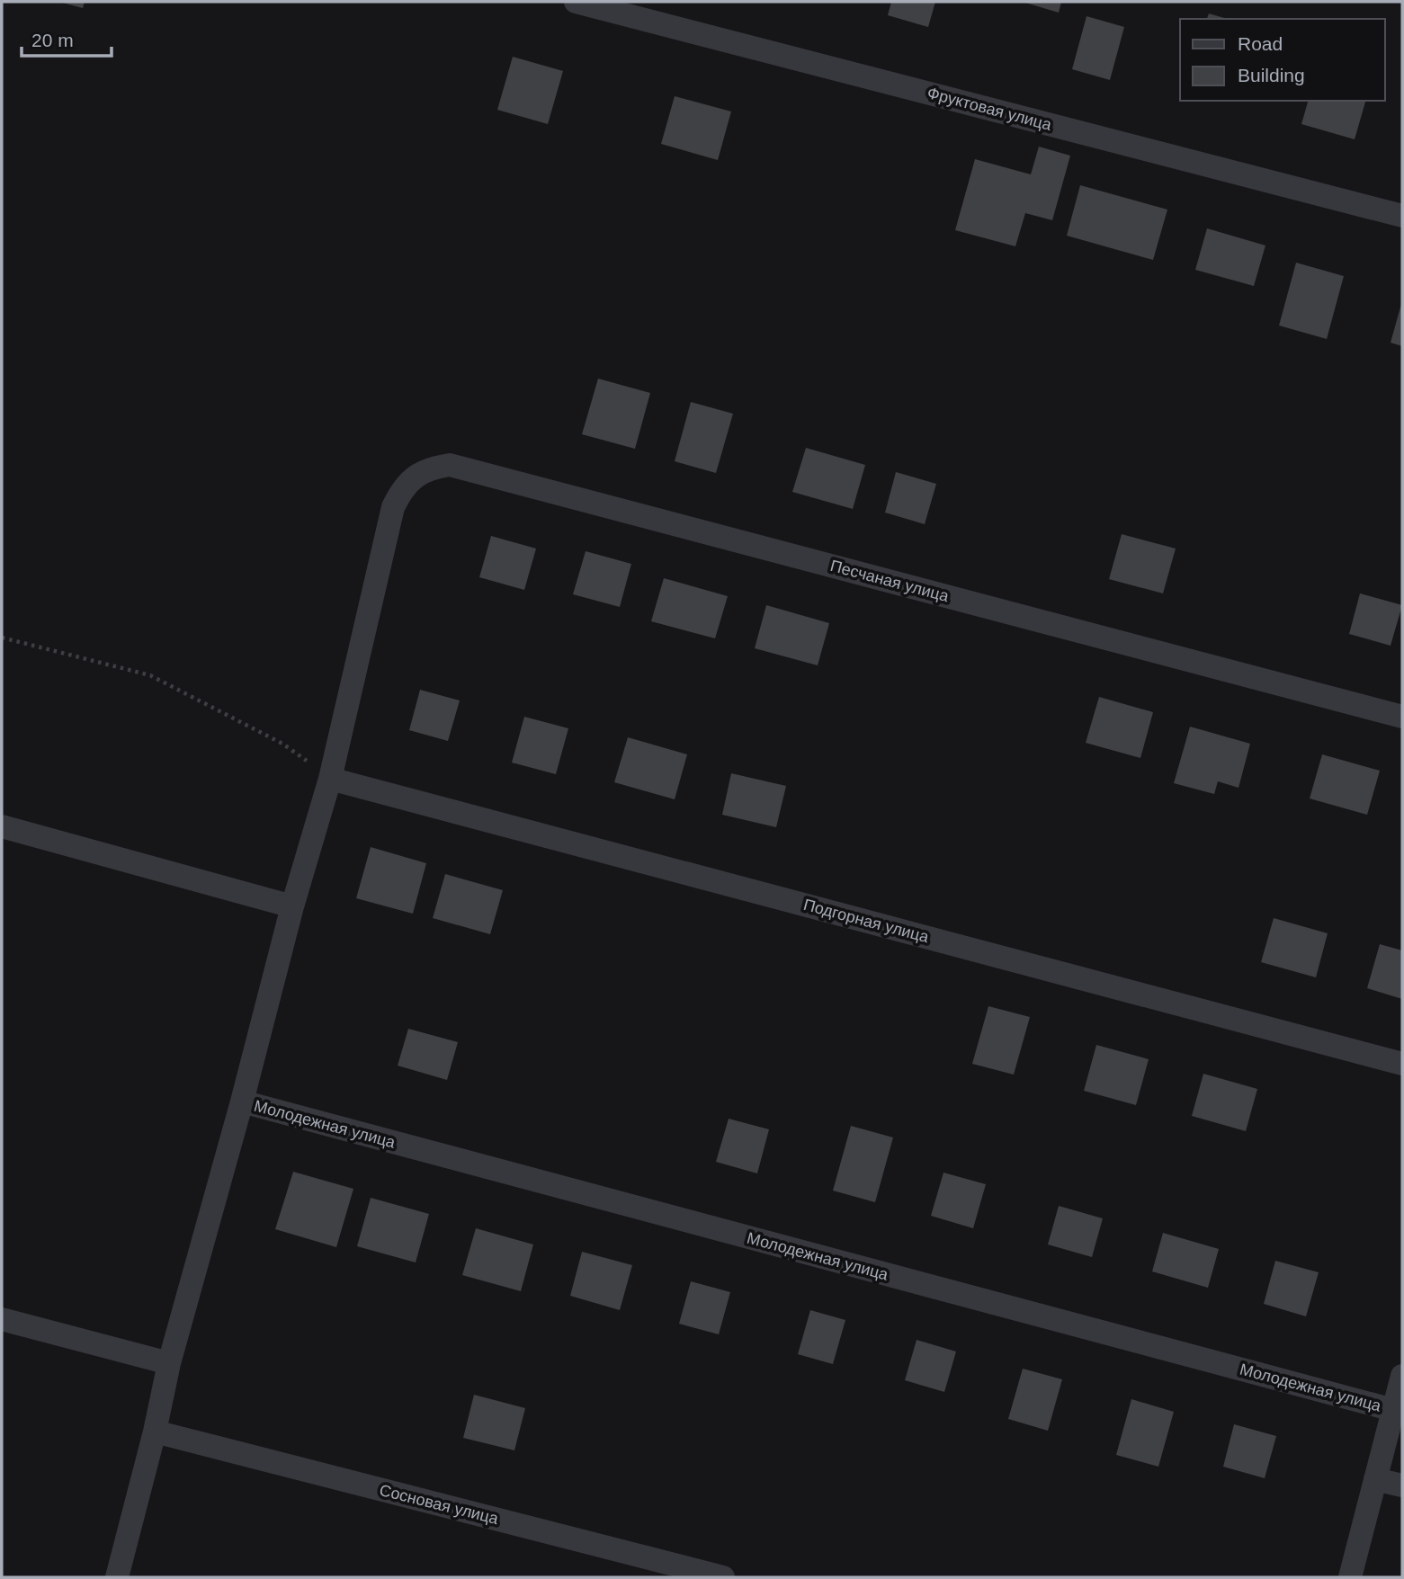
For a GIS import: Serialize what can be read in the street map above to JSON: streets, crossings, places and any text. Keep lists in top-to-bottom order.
{
  "streets": {
    "street": [
      "Фруктовая улица",
      "Песчаная улица",
      "Подгорная улица",
      "Молодежная улица",
      "Сосновая улица"
    ]
  },
  "crossings": [
    ["Песчаная улица", "Подгорная улица"],
    ["Песчаная улица", "Молодежная улица"],
    ["Песчаная улица", "Сосновая улица"]
  ],
  "legend": ["Road", "Building"],
  "scale_bar": "20 m"
}
